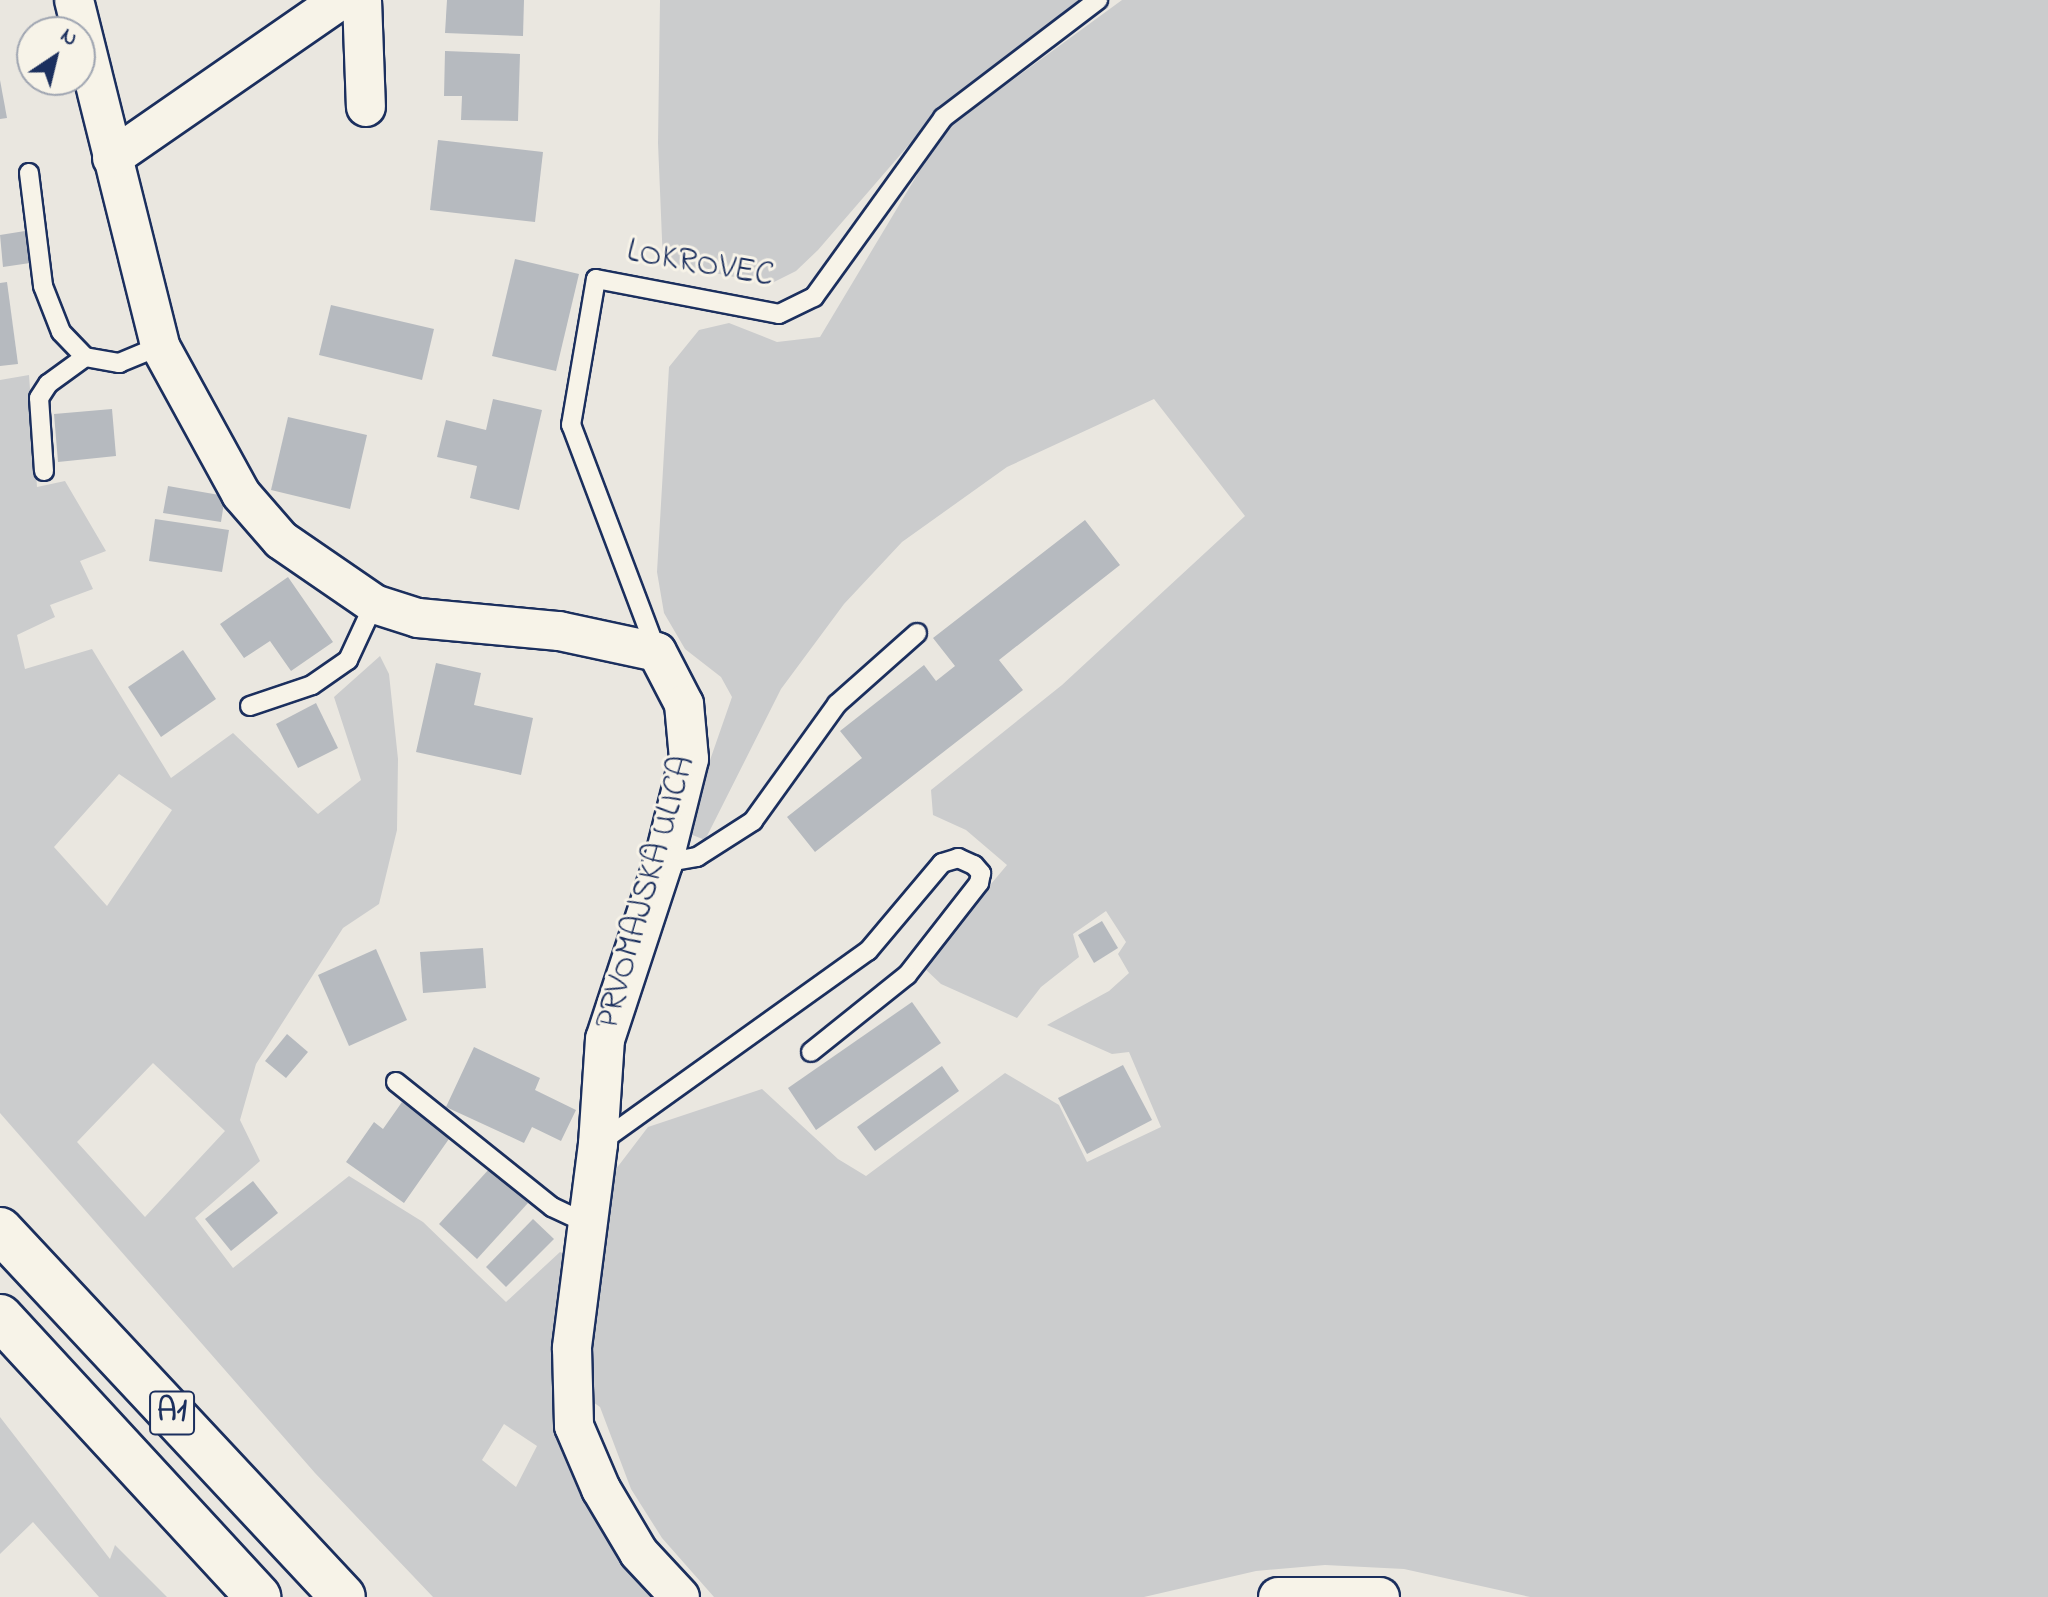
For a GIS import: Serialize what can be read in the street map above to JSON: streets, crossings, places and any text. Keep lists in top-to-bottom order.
{
  "streets": {
    "highway": ["A1"],
    "street": ["PRVOMAJSKA ULICA"],
    "lane": ["LOKROVEC"]
  },
  "crossings": [
    ["LOKROVEC", "PRVOMAJSKA ULICA"]
  ],
  "north": "top right"
}
